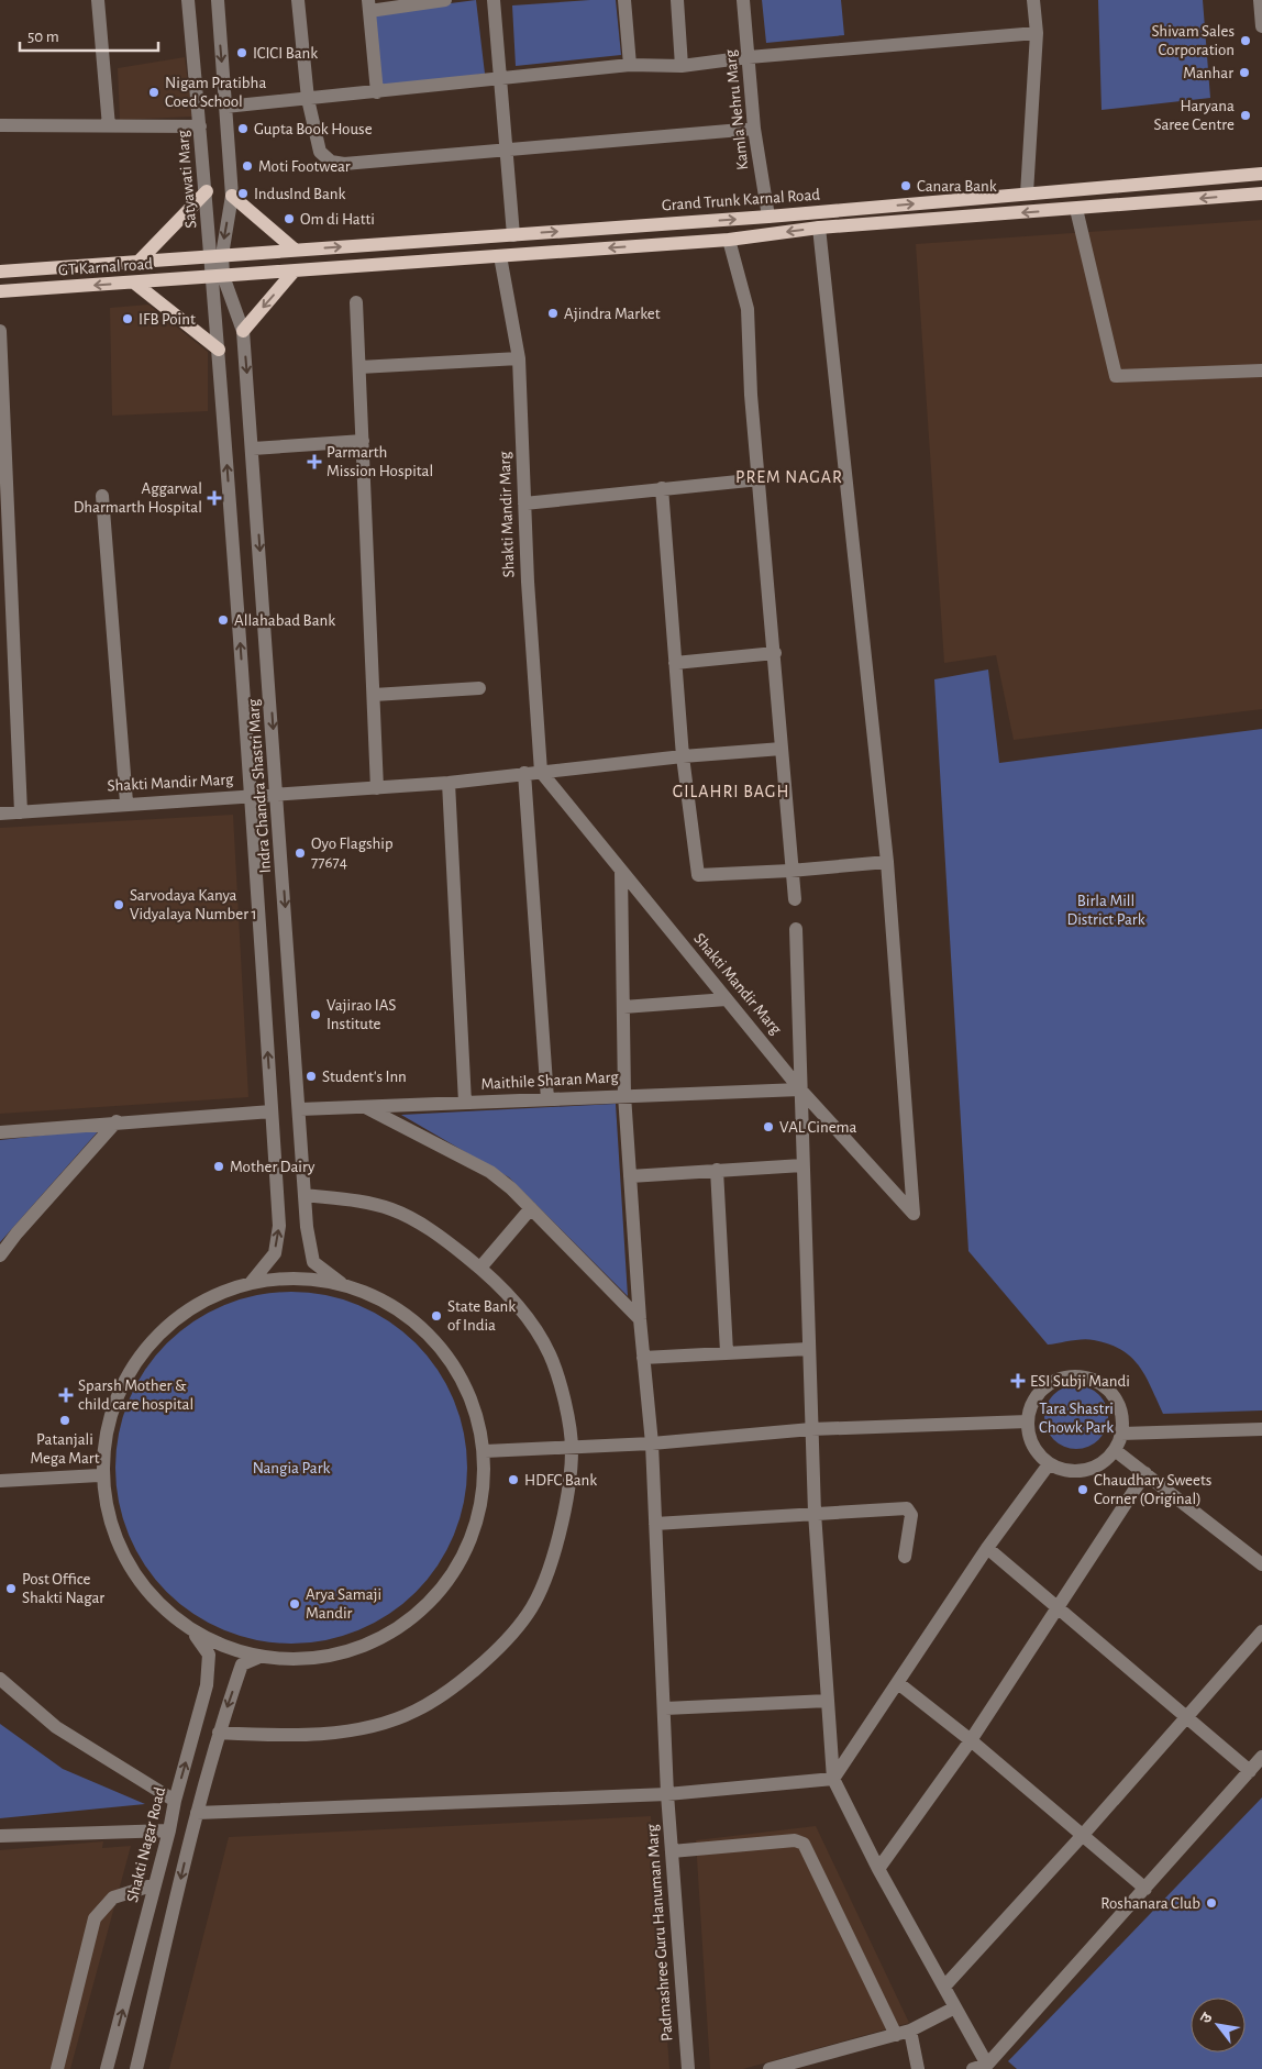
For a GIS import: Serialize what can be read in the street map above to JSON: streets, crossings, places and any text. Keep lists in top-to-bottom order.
{
  "streets": {
    "main road": ["Grand Trunk Karnal Road", "GT Karnal road"],
    "street": [
      "Kamla Nehru Marg",
      "Satyawati Marg",
      "Shakti Mandir Marg",
      "Indra Chandra Shastri Marg",
      "Maithile Sharan Marg",
      "Shakti Nagar Road",
      "Padmashree Guru Hanuman Marg"
    ]
  },
  "crossings": [
    ["Kamla Nehru Marg", "Grand Trunk Karnal Road"],
    ["Satyawati Marg", "Grand Trunk Karnal Road"],
    ["Satyawati Marg", "GT Karnal road"],
    ["Grand Trunk Karnal Road", "GT Karnal road"],
    ["Grand Trunk Karnal Road", "Shakti Mandir Marg"],
    ["Grand Trunk Karnal Road", "Indra Chandra Shastri Marg"],
    ["GT Karnal road", "Indra Chandra Shastri Marg"],
    ["Shakti Mandir Marg", "Indra Chandra Shastri Marg"],
    ["Shakti Mandir Marg", "Maithile Sharan Marg"],
    ["Shakti Mandir Marg", "Padmashree Guru Hanuman Marg"],
    ["Indra Chandra Shastri Marg", "Maithile Sharan Marg"],
    ["Maithile Sharan Marg", "Padmashree Guru Hanuman Marg"]
  ],
  "districts": ["PREM NAGAR", "GILAHRI BAGH"],
  "parks": ["Birla Mill District Park", "Tara Shastri Chowk Park", "Nangia Park"],
  "places": {
    "other": [
      "Shivam Sales Corporation",
      "ICICI Bank",
      "Manhar",
      "Nigam Pratibha Coed School",
      "Haryana Saree Centre",
      "Gupta Book House",
      "Moti Footwear",
      "Canara Bank",
      "IndusInd Bank",
      "Om di Hatti",
      "Ajindra Market",
      "IFB Point",
      "Allahabad Bank",
      "Oyo Flagship 77674",
      "Sarvodaya Kanya Vidyalaya Number 1",
      "Vajirao IAS Institute",
      "Student's Inn",
      "VAL Cinema",
      "Mother Dairy",
      "State Bank of India",
      "Patanjali Mega Mart",
      "HDFC Bank",
      "Chaudhary Sweets Corner (Original)",
      "Post Office Shakti Nagar",
      "Arya Samaji Mandir",
      "Roshanara Club"
    ],
    "health": [
      "Parmarth Mission Hospital",
      "Aggarwal Dharmarth Hospital",
      "ESI Subji Mandi",
      "Sparsh Mother & child care hospital"
    ]
  },
  "scale_bar": "50 m",
  "north": "top left"
}
